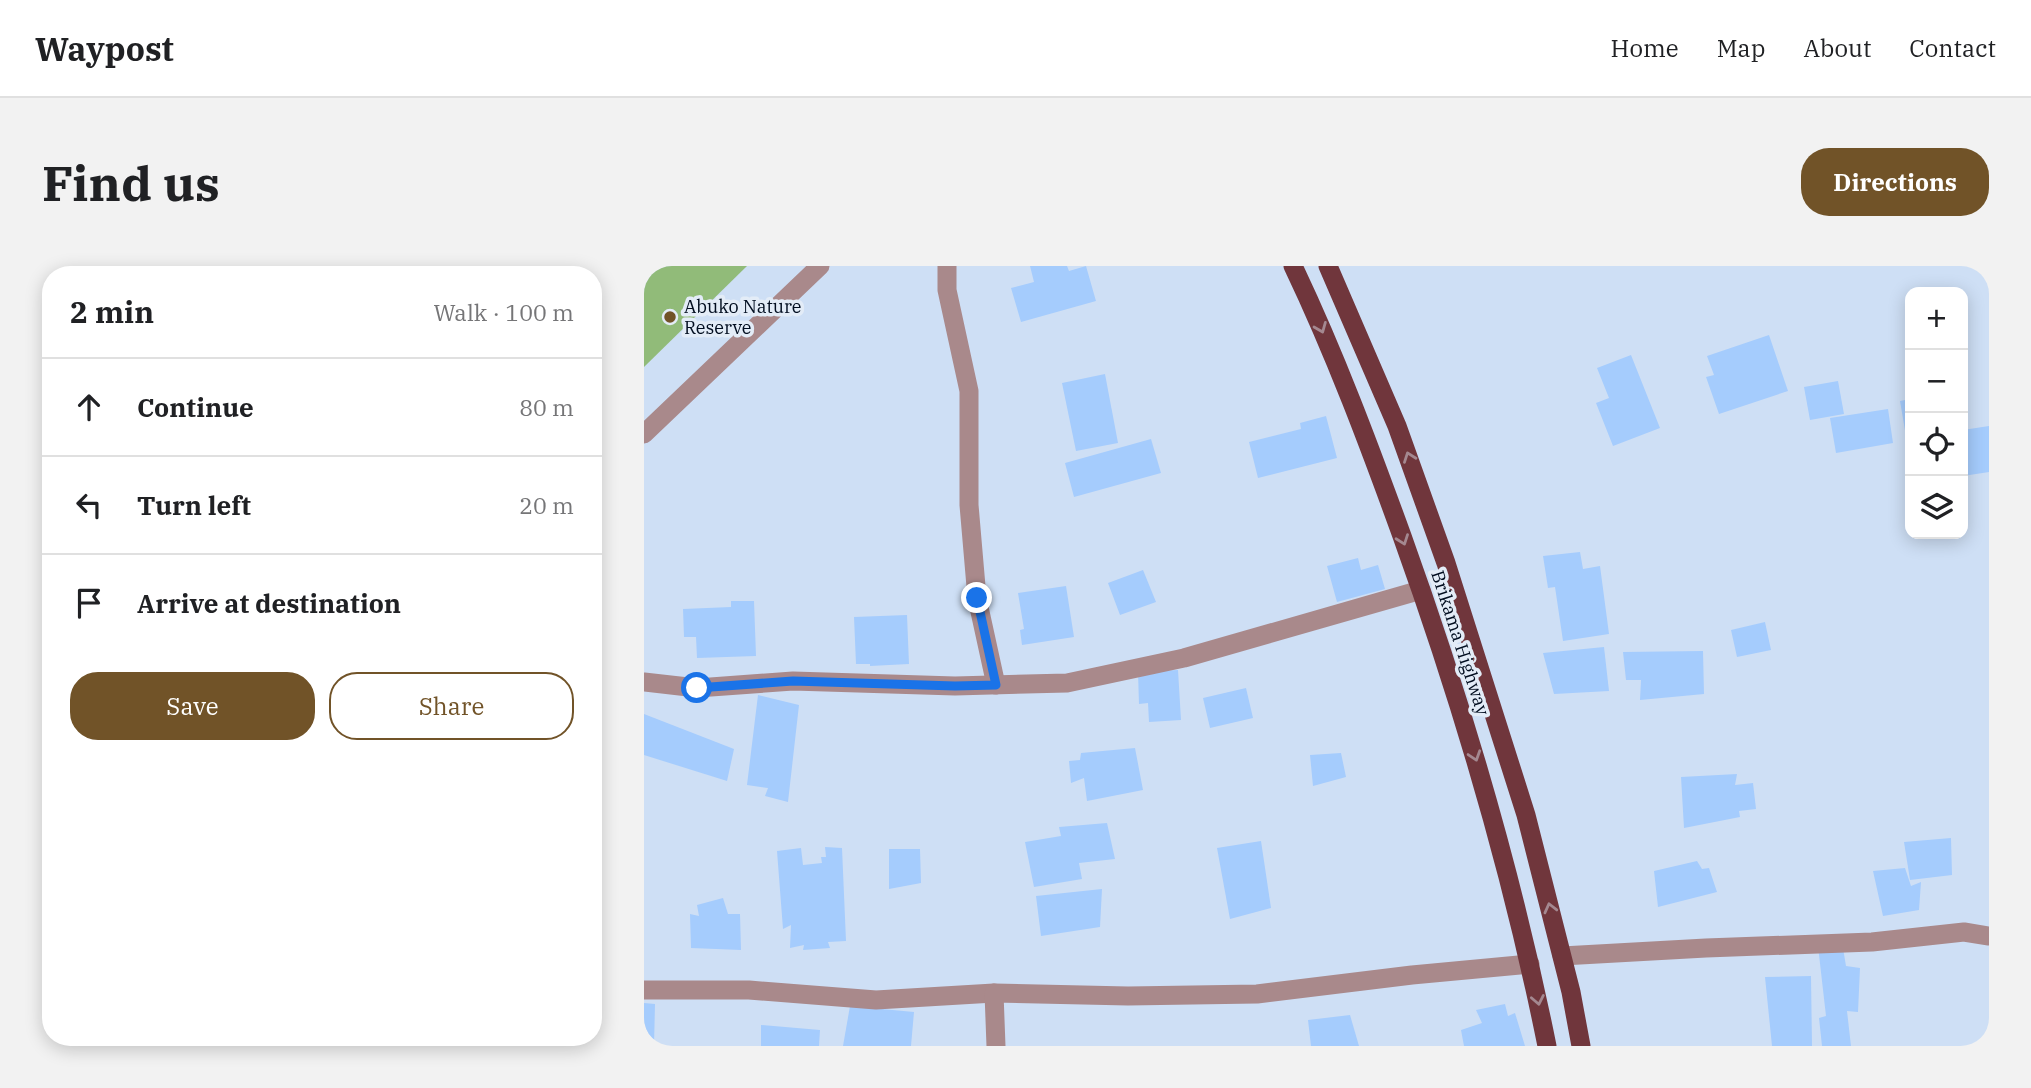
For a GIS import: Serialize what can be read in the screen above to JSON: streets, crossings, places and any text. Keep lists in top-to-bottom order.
{
  "streets": {
    "highway": ["Brikama Highway"]
  },
  "places": ["Abuko Nature Reserve"],
  "page": {
    "header": "Waypost",
    "nav": [
      "Home",
      "Map",
      "About",
      "Contact"
    ],
    "buttons": [
      "Directions",
      ["Save", "Share"]
    ],
    "title": "Find us",
    "heading": ["2 min", "Walk · 100 m"],
    "map_buttons": ["+", "−"],
    "list": [
      ["Continue", "80 m"],
      ["Turn left", "20 m"],
      "Arrive at destination"
    ]
  }
}
